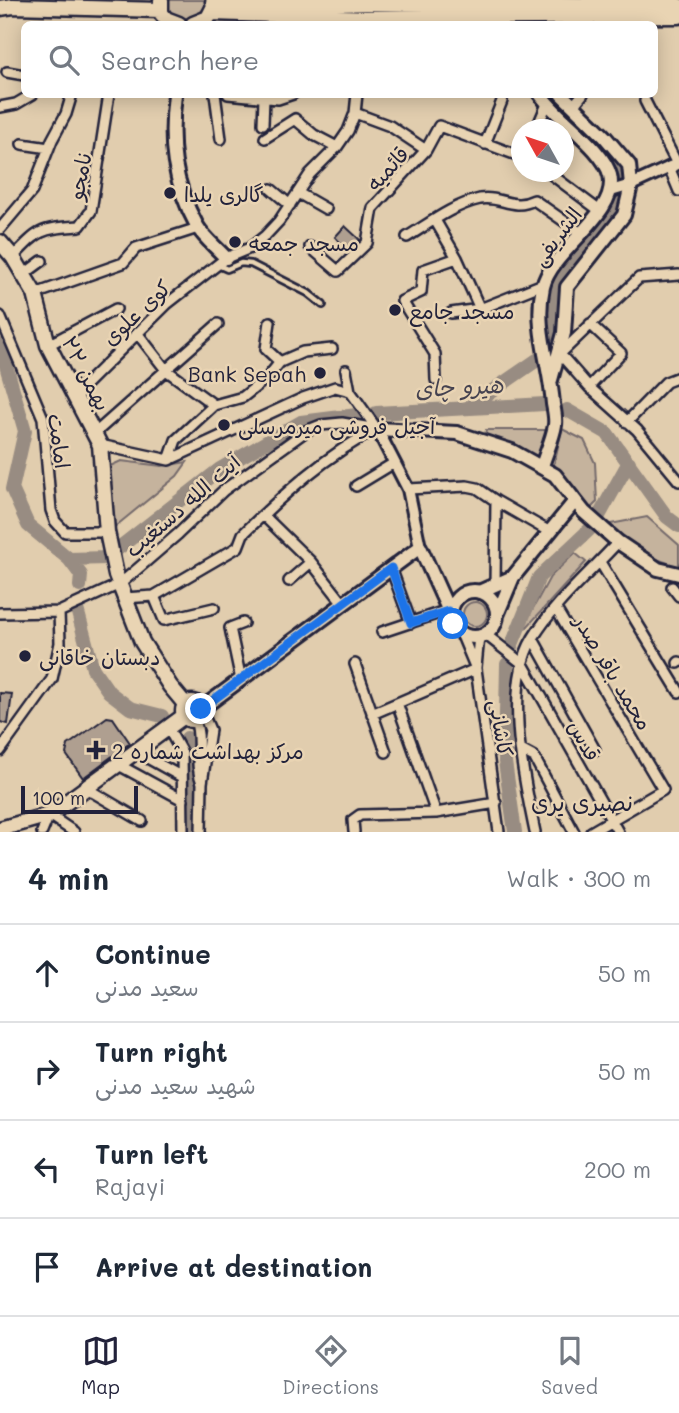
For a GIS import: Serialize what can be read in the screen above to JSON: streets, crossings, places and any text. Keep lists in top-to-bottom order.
{
  "streets": {
    "main road": ["الشریفی", "۲۲ بهمن", "آیت الله دستغیب"],
    "street": [
      "قائمیه",
      "نامجو",
      "کوی علوی",
      "امامت",
      "محمد باقر صدر",
      "کاشانی",
      "قدس"
    ]
  },
  "crossings": [
    ["نامجو", "۲۲ بهمن"],
    ["کوی علوی", "۲۲ بهمن"],
    ["۲۲ بهمن", "امامت"],
    ["۲۲ بهمن", "آیت الله دستغیب"],
    ["محمد باقر صدر", "قدس"]
  ],
  "districts": ["نصیری یری"],
  "water": ["هیرو چای"],
  "places": {
    "other": [
      "گالری یلدا",
      "مسجد جمعه",
      "مسجد جامع",
      "Bank Sepah",
      "آجیل فروشی میرمرسلی",
      "دبستان خاقانی"
    ],
    "health": ["مرکز بهداشت شماره 2"]
  },
  "scale_bar": "100 m",
  "north": "top left",
  "page": {
    "search": "Search here",
    "scale": "100 m",
    "heading": ["4 min", "Walk · 300 m"],
    "list": [
      ["Continue", "سعید مدنی", "50 m"],
      ["Turn right", "شهید سعید مدنی", "50 m"],
      ["Turn left", "Rajayi", "200 m"],
      "Arrive at destination"
    ],
    "nav": ["Map", "Directions", "Saved"]
  }
}
